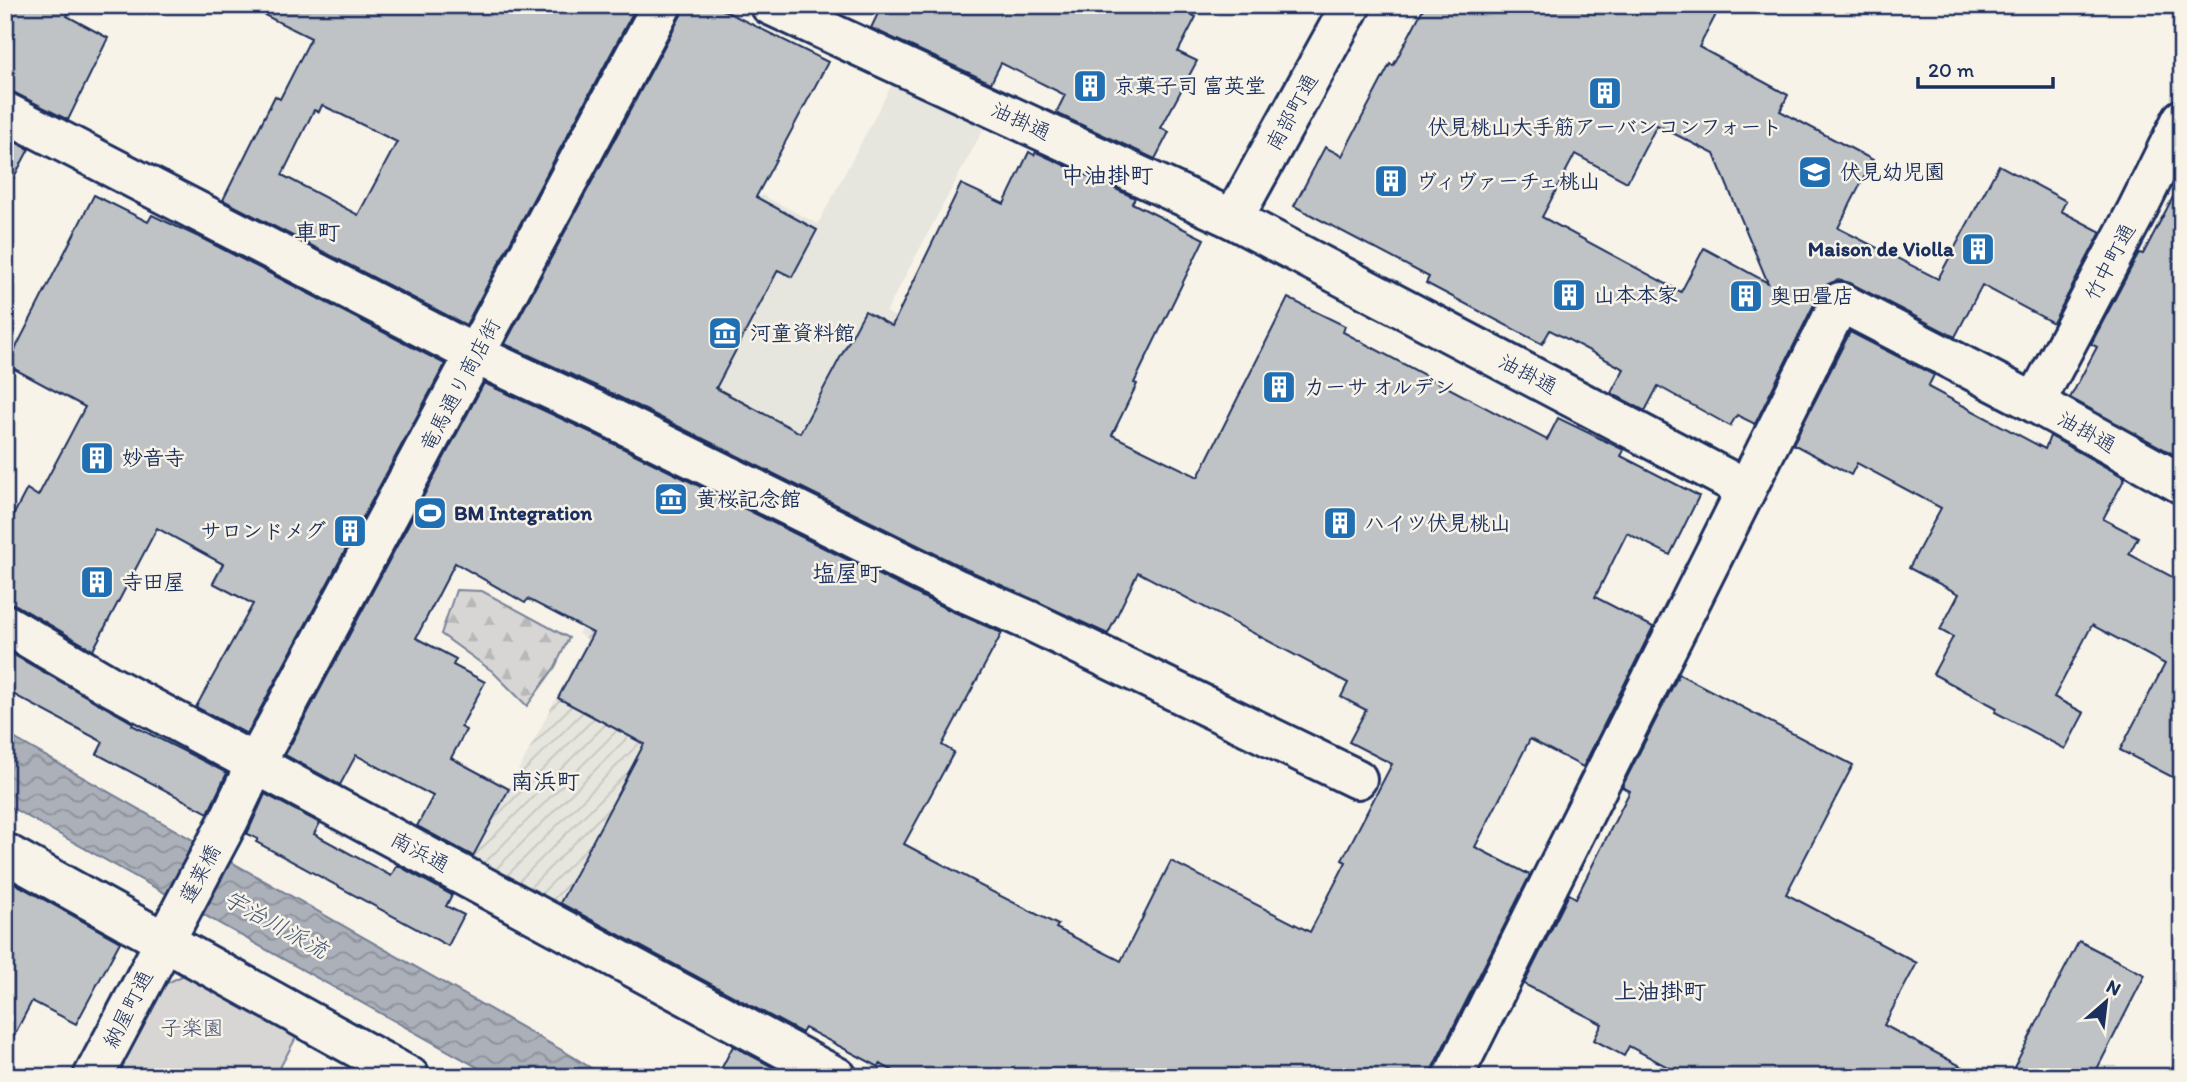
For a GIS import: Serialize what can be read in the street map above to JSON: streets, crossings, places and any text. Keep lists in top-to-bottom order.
{
  "streets": {
    "street": [
      "南部町通",
      "油掛通",
      "竹中町通",
      "竜馬通り商店街",
      "南浜通",
      "蓬莱橋",
      "納屋町通"
    ]
  },
  "crossings": [
    ["南部町通", "油掛通"],
    ["油掛通", "竹中町通"],
    ["竜馬通り商店街", "南浜通"],
    ["竜馬通り商店街", "蓬莱橋"],
    ["南浜通", "蓬莱橋"],
    ["蓬莱橋", "納屋町通"]
  ],
  "districts": [
    "中油掛町",
    "車町",
    "塩屋町",
    "南浜町",
    "上油掛町"
  ],
  "water": ["宇治川派流"],
  "parks": ["子楽園"],
  "places": {
    "building": [
      "京菓子司 富英堂",
      "伏見桃山大手筋アーバンコンフォート",
      "ヴィヴァーチェ桃山",
      "Maison de Violla",
      "山本本家",
      "奥田畳店",
      "カーサ オルデン",
      "妙音寺",
      "ハイツ伏見桃山",
      "サロンドメグ",
      "寺田屋"
    ],
    "school or university": ["伏見幼児園"],
    "museum": ["河童資料館", "黄桜記念館"],
    "sports": ["BM Integration"]
  },
  "scale_bar": "20 m",
  "north": "top right"
}
